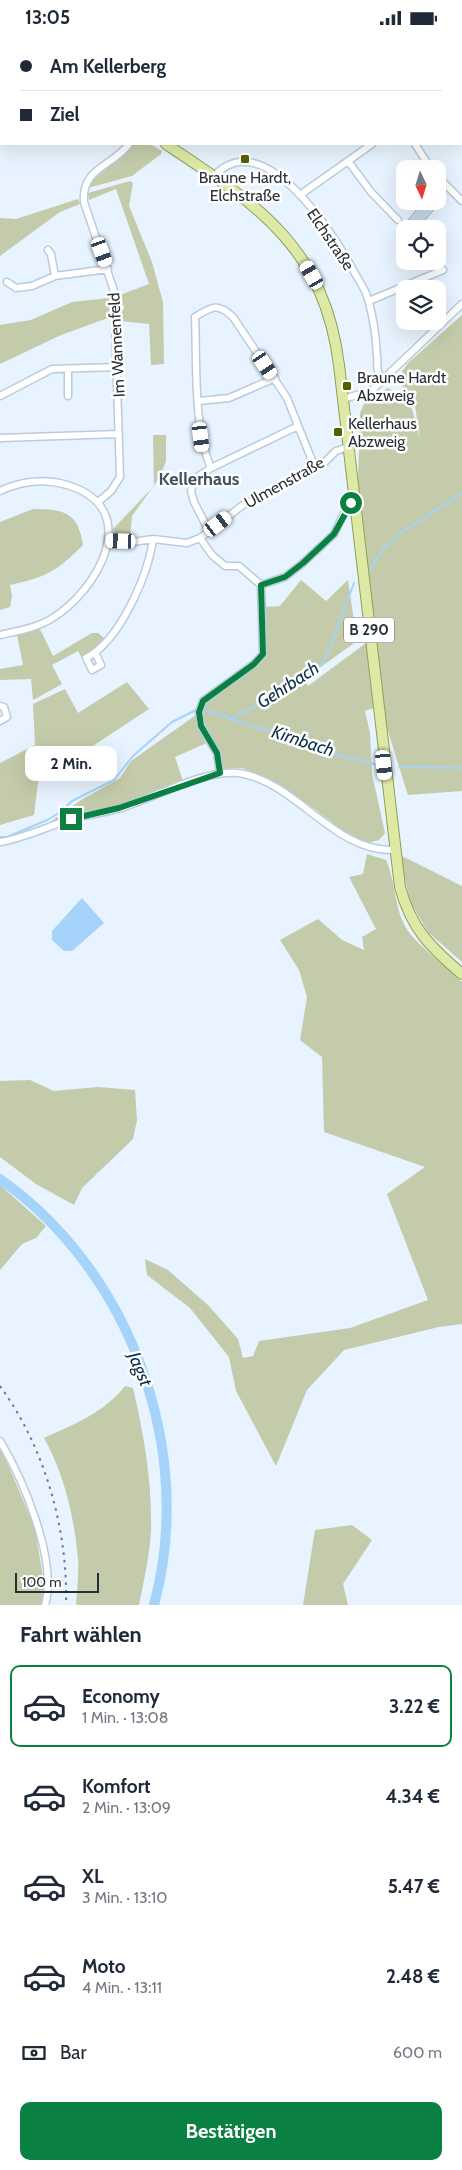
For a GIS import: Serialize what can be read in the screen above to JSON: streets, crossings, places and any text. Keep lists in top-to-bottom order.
{
  "streets": {
    "main road": ["B 290"],
    "street": ["Elchstraße", "Im Wannenfeld", "Ulmenstraße"]
  },
  "crossings": [
    ["Elchstraße", "B 290"],
    ["Ulmenstraße", "B 290"]
  ],
  "districts": ["Kellerhaus"],
  "water": ["Gehrbach", "Kirnbach", "Jagst"],
  "places": {
    "transit": ["Braune Hardt, Elchstraße", "Braune Hardt Abzweig", "Kellerhaus Abzweig"]
  },
  "scale_bar": "100 m",
  "north": "bottom",
  "page": {
    "status": "13:05",
    "banner": ["Am Kellerberg", "Ziel"],
    "bubble": "2 Min.",
    "scale": "100 m",
    "heading": "Fahrt wählen",
    "list": [
      {
        "name": "Economy",
        "note": "1 Min. · 13:08",
        "value": "3.22 €"
      },
      {
        "name": "Komfort",
        "note": "2 Min. · 13:09",
        "value": "4.34 €"
      },
      {
        "name": "XL",
        "note": "3 Min. · 13:10",
        "value": "5.47 €"
      },
      {
        "name": "Moto",
        "note": "4 Min. · 13:11",
        "value": "2.48 €"
      }
    ],
    "pay": ["Bar", "600 m"],
    "buttons": "Bestätigen"
  }
}
